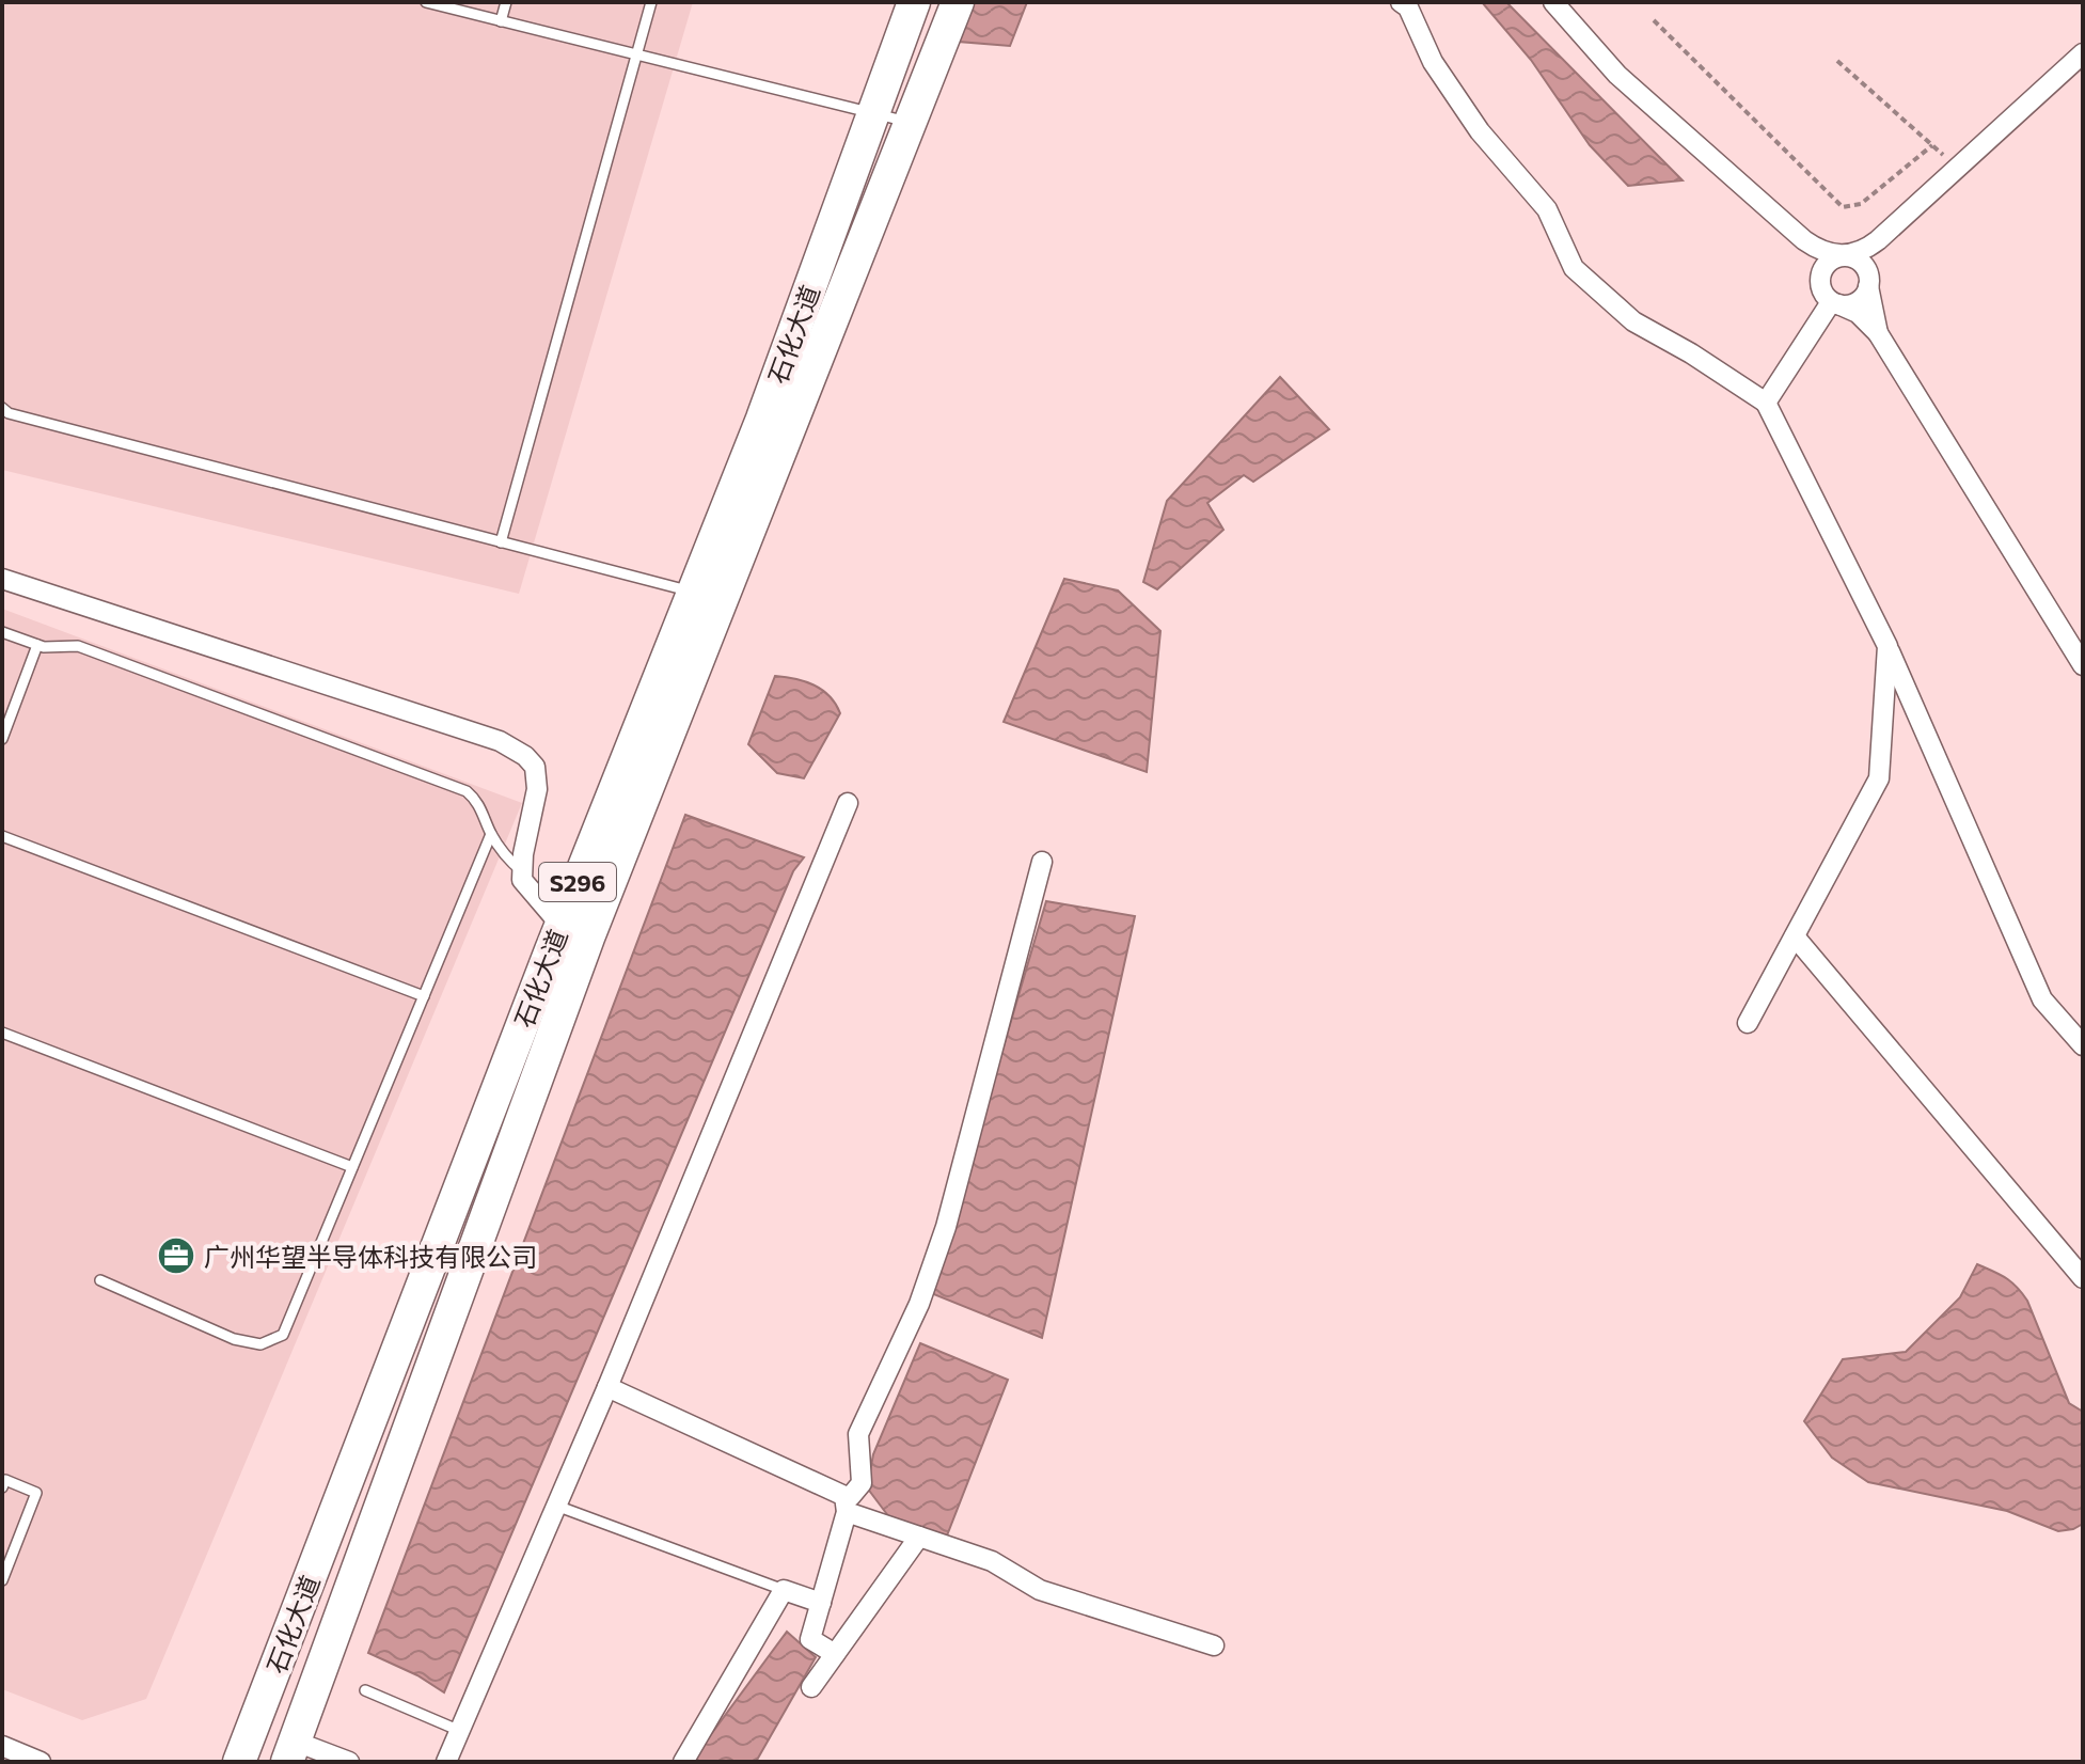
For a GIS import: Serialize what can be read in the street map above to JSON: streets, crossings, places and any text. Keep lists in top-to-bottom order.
{
  "streets": {
    "main road": ["石化大道", "S296"]
  },
  "places": {
    "office": ["广州华望半导体科技有限公司"]
  }
}
